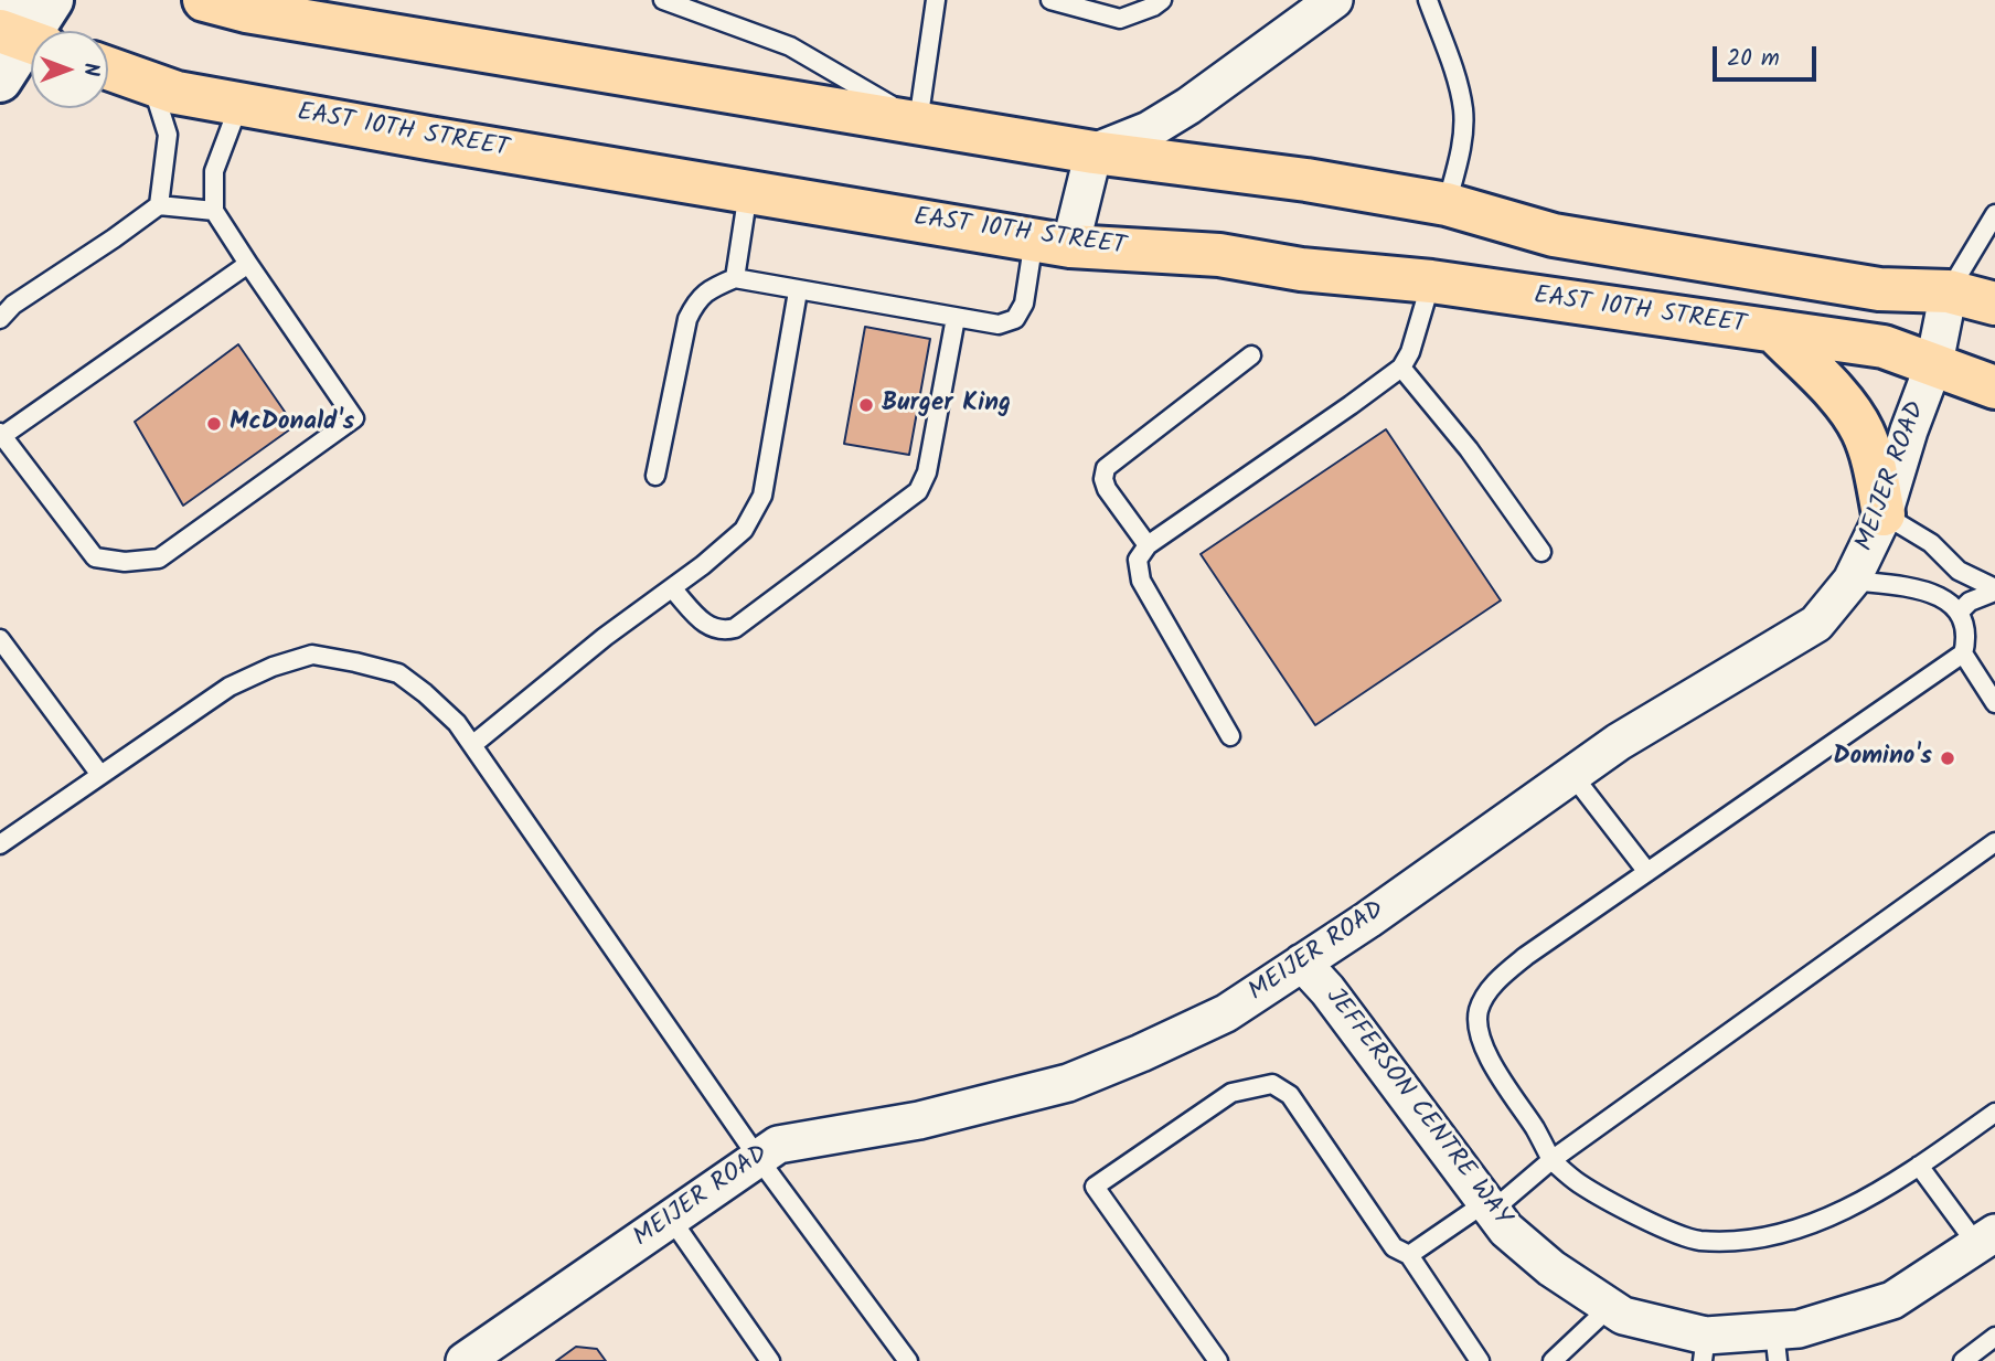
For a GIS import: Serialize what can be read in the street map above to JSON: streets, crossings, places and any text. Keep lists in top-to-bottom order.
{
  "streets": {
    "main road": ["EAST 10TH STREET"],
    "street": ["MEIJER ROAD", "JEFFERSON CENTRE WAY"]
  },
  "crossings": [
    ["EAST 10TH STREET", "MEIJER ROAD"],
    ["MEIJER ROAD", "JEFFERSON CENTRE WAY"]
  ],
  "places": ["Burger King", "McDonald's", "Domino's"],
  "scale_bar": "20 m",
  "north": "right"
}
